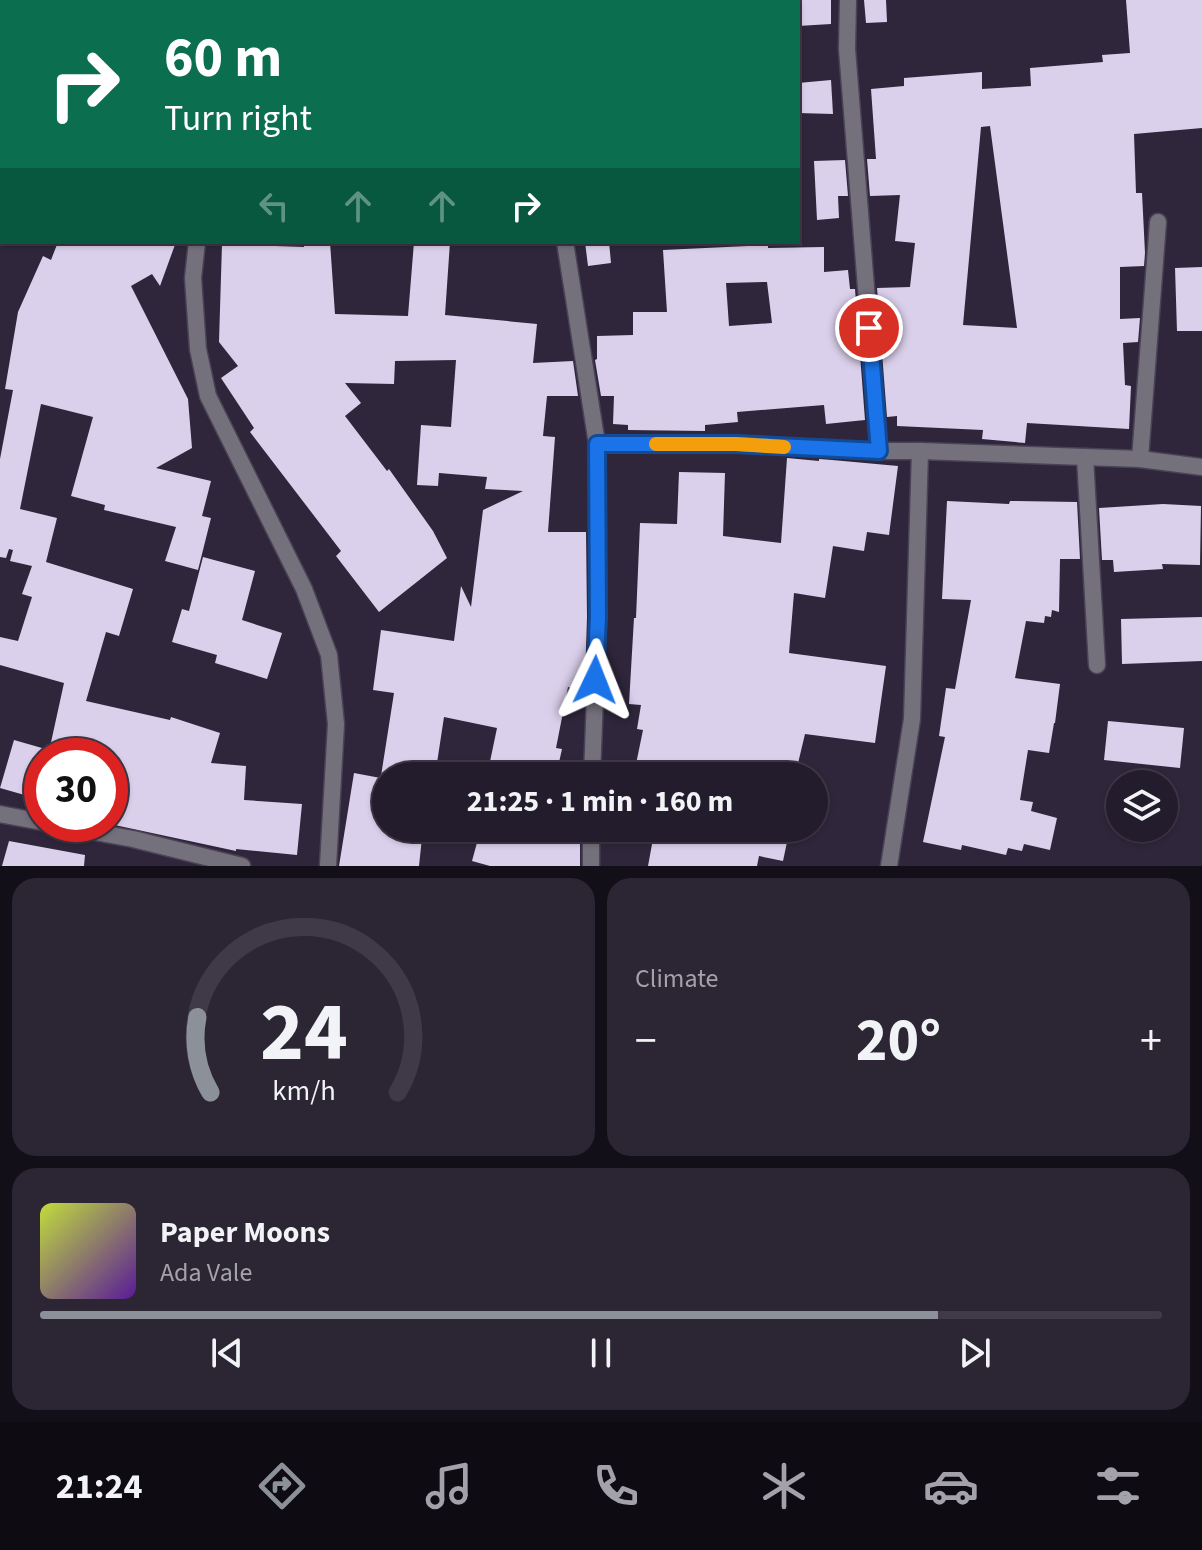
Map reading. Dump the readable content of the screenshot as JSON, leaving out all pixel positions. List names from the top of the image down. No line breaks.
{"page":{"turn":["60 m","Turn right"],"limit":"30","trip":"21:25 · 1 min · 160 m","tile":"Climate","heat":["−","20°","+"],"song":["Paper Moons","Ada Vale"],"tabs":"21:24","gauge":["24","km/h"]}}
